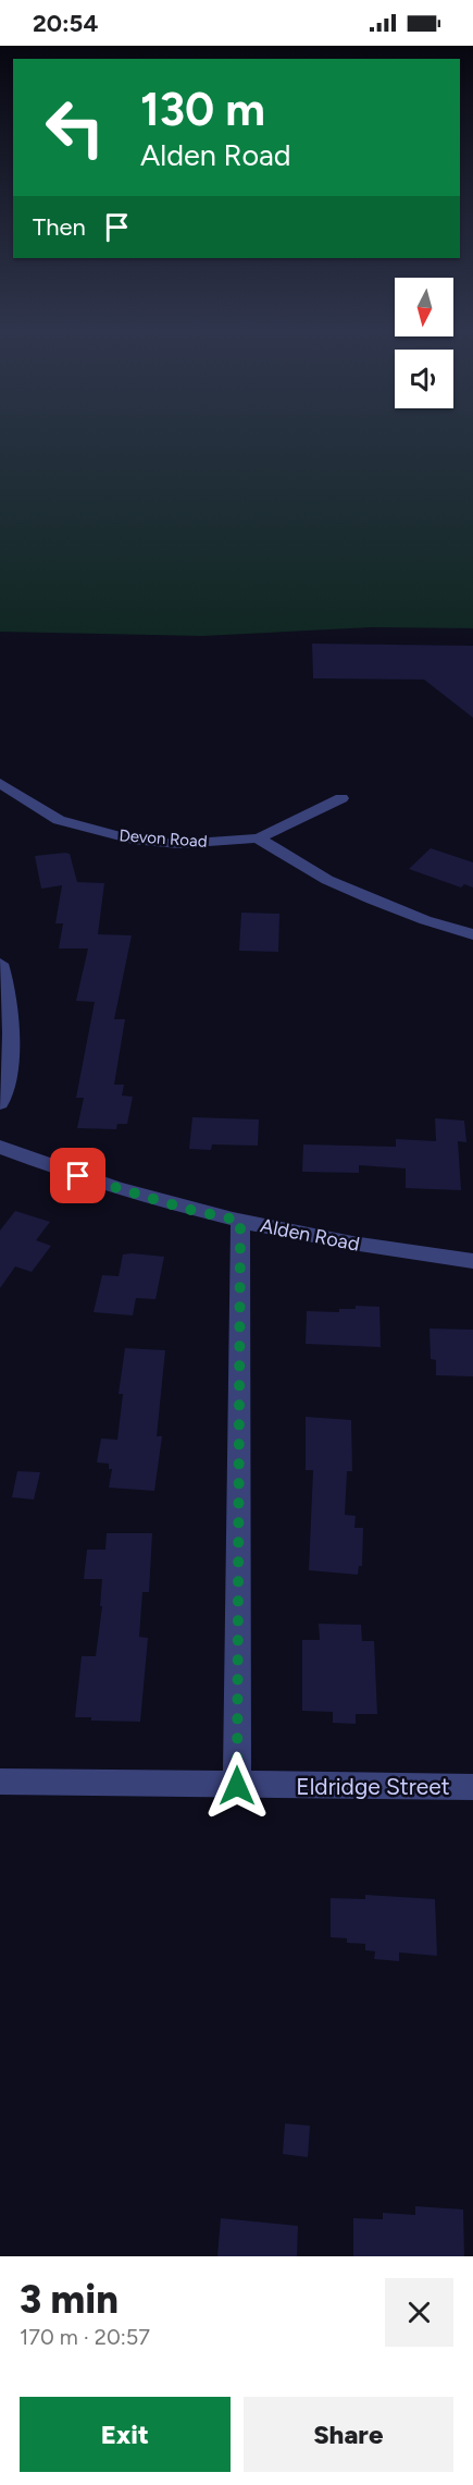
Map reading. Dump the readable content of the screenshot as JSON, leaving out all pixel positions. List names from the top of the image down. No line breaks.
{"streets":{"street":["Devon Road","Alden Road","Eldridge Street"]},"north":"bottom","page":{"status":"20:54","turn":["130 m","Alden Road"],"then":"Then","heading":["3 min","170 m · 20:57"],"buttons":["Exit","Share"]}}
